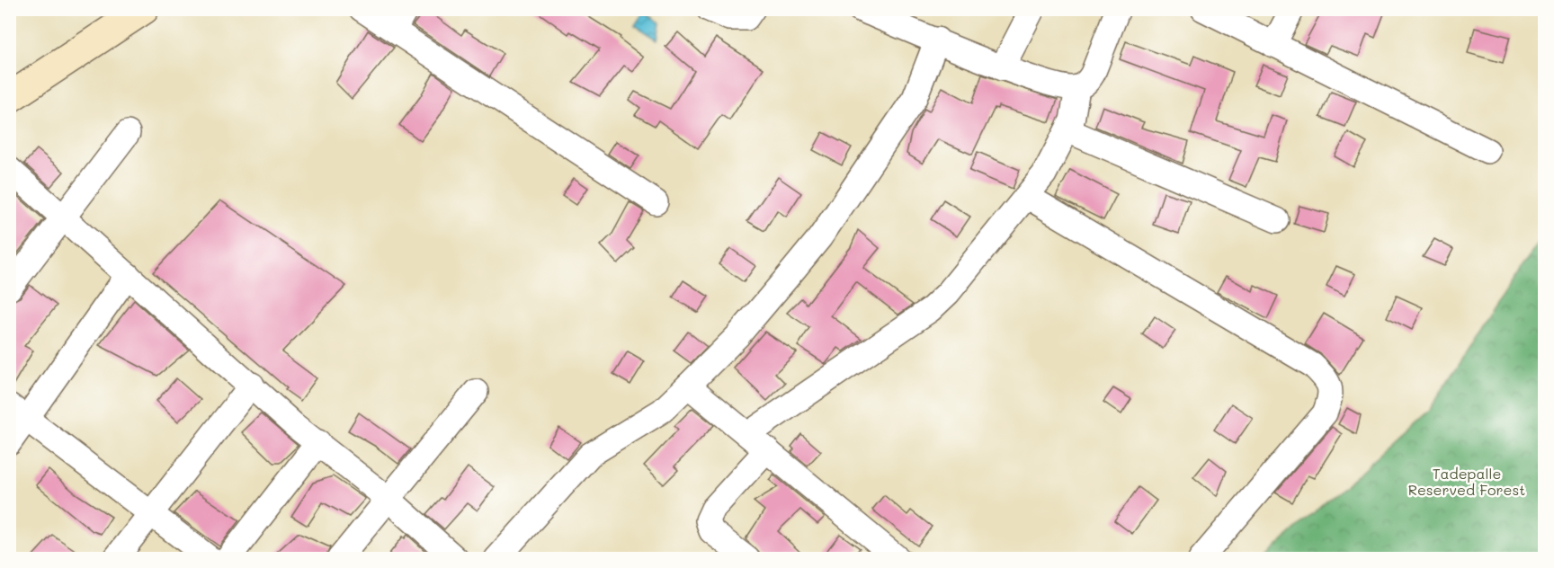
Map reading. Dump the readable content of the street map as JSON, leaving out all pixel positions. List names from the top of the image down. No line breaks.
{"parks":["Tadepalle Reserved Forest"]}
